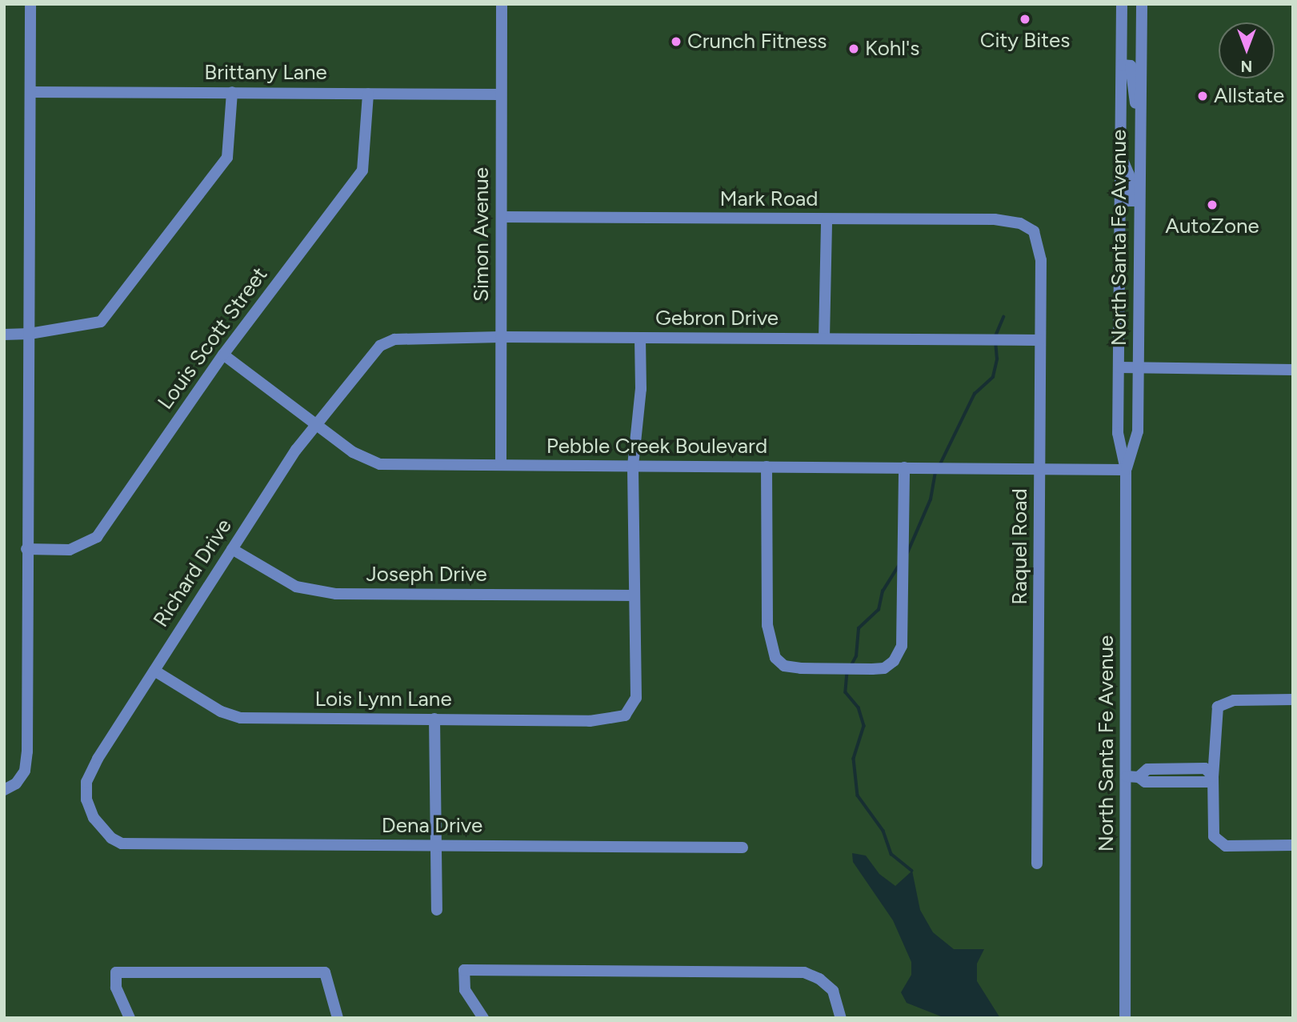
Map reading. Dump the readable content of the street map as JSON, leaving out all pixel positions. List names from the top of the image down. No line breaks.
{"streets":{"street":["Brittany Lane","Mark Road","Simon Avenue","North Santa Fe Avenue","Gebron Drive","Louis Scott Street","Pebble Creek Boulevard","Raquel Road","Richard Drive","Joseph Drive","Lois Lynn Lane","Dena Drive"]},"crossings":[["Brittany Lane","Simon Avenue"],["Brittany Lane","Louis Scott Street"],["Mark Road","Simon Avenue"],["Mark Road","Raquel Road"],["Simon Avenue","Gebron Drive"],["Simon Avenue","Pebble Creek Boulevard"],["North Santa Fe Avenue","Pebble Creek Boulevard"],["Gebron Drive","Raquel Road"],["Gebron Drive","Richard Drive"],["Louis Scott Street","Pebble Creek Boulevard"],["Pebble Creek Boulevard","Raquel Road"],["Pebble Creek Boulevard","Richard Drive"],["Richard Drive","Joseph Drive"],["Richard Drive","Lois Lynn Lane"],["Richard Drive","Dena Drive"],["Joseph Drive","Lois Lynn Lane"]],"places":["City Bites","Crunch Fitness","Kohl's","Allstate","AutoZone"],"north":"bottom"}
